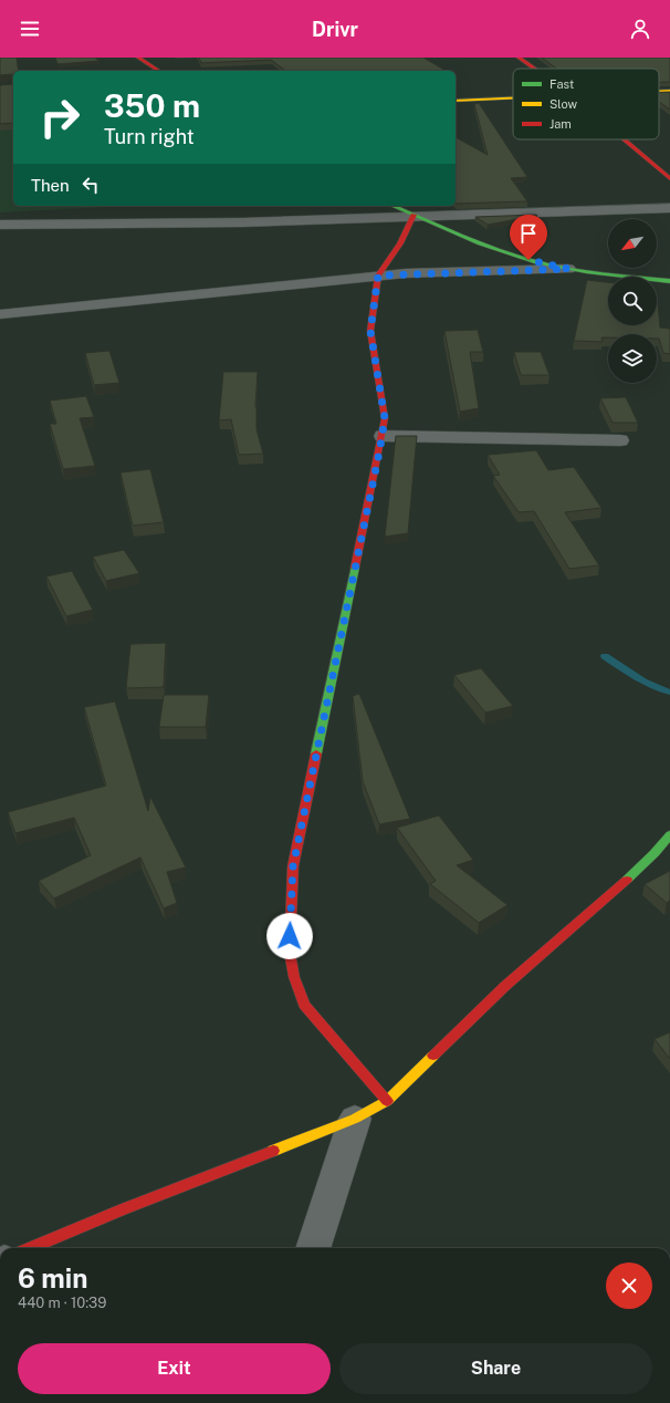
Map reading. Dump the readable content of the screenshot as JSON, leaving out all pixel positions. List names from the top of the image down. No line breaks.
{"legend":["Fast","Slow","Jam"],"north":"bottom left","page":{"header":"Drivr","turn":["350 m","Turn right"],"then":"Then","heading":["6 min","440 m · 10:39"],"buttons":["Exit","Share"]}}
